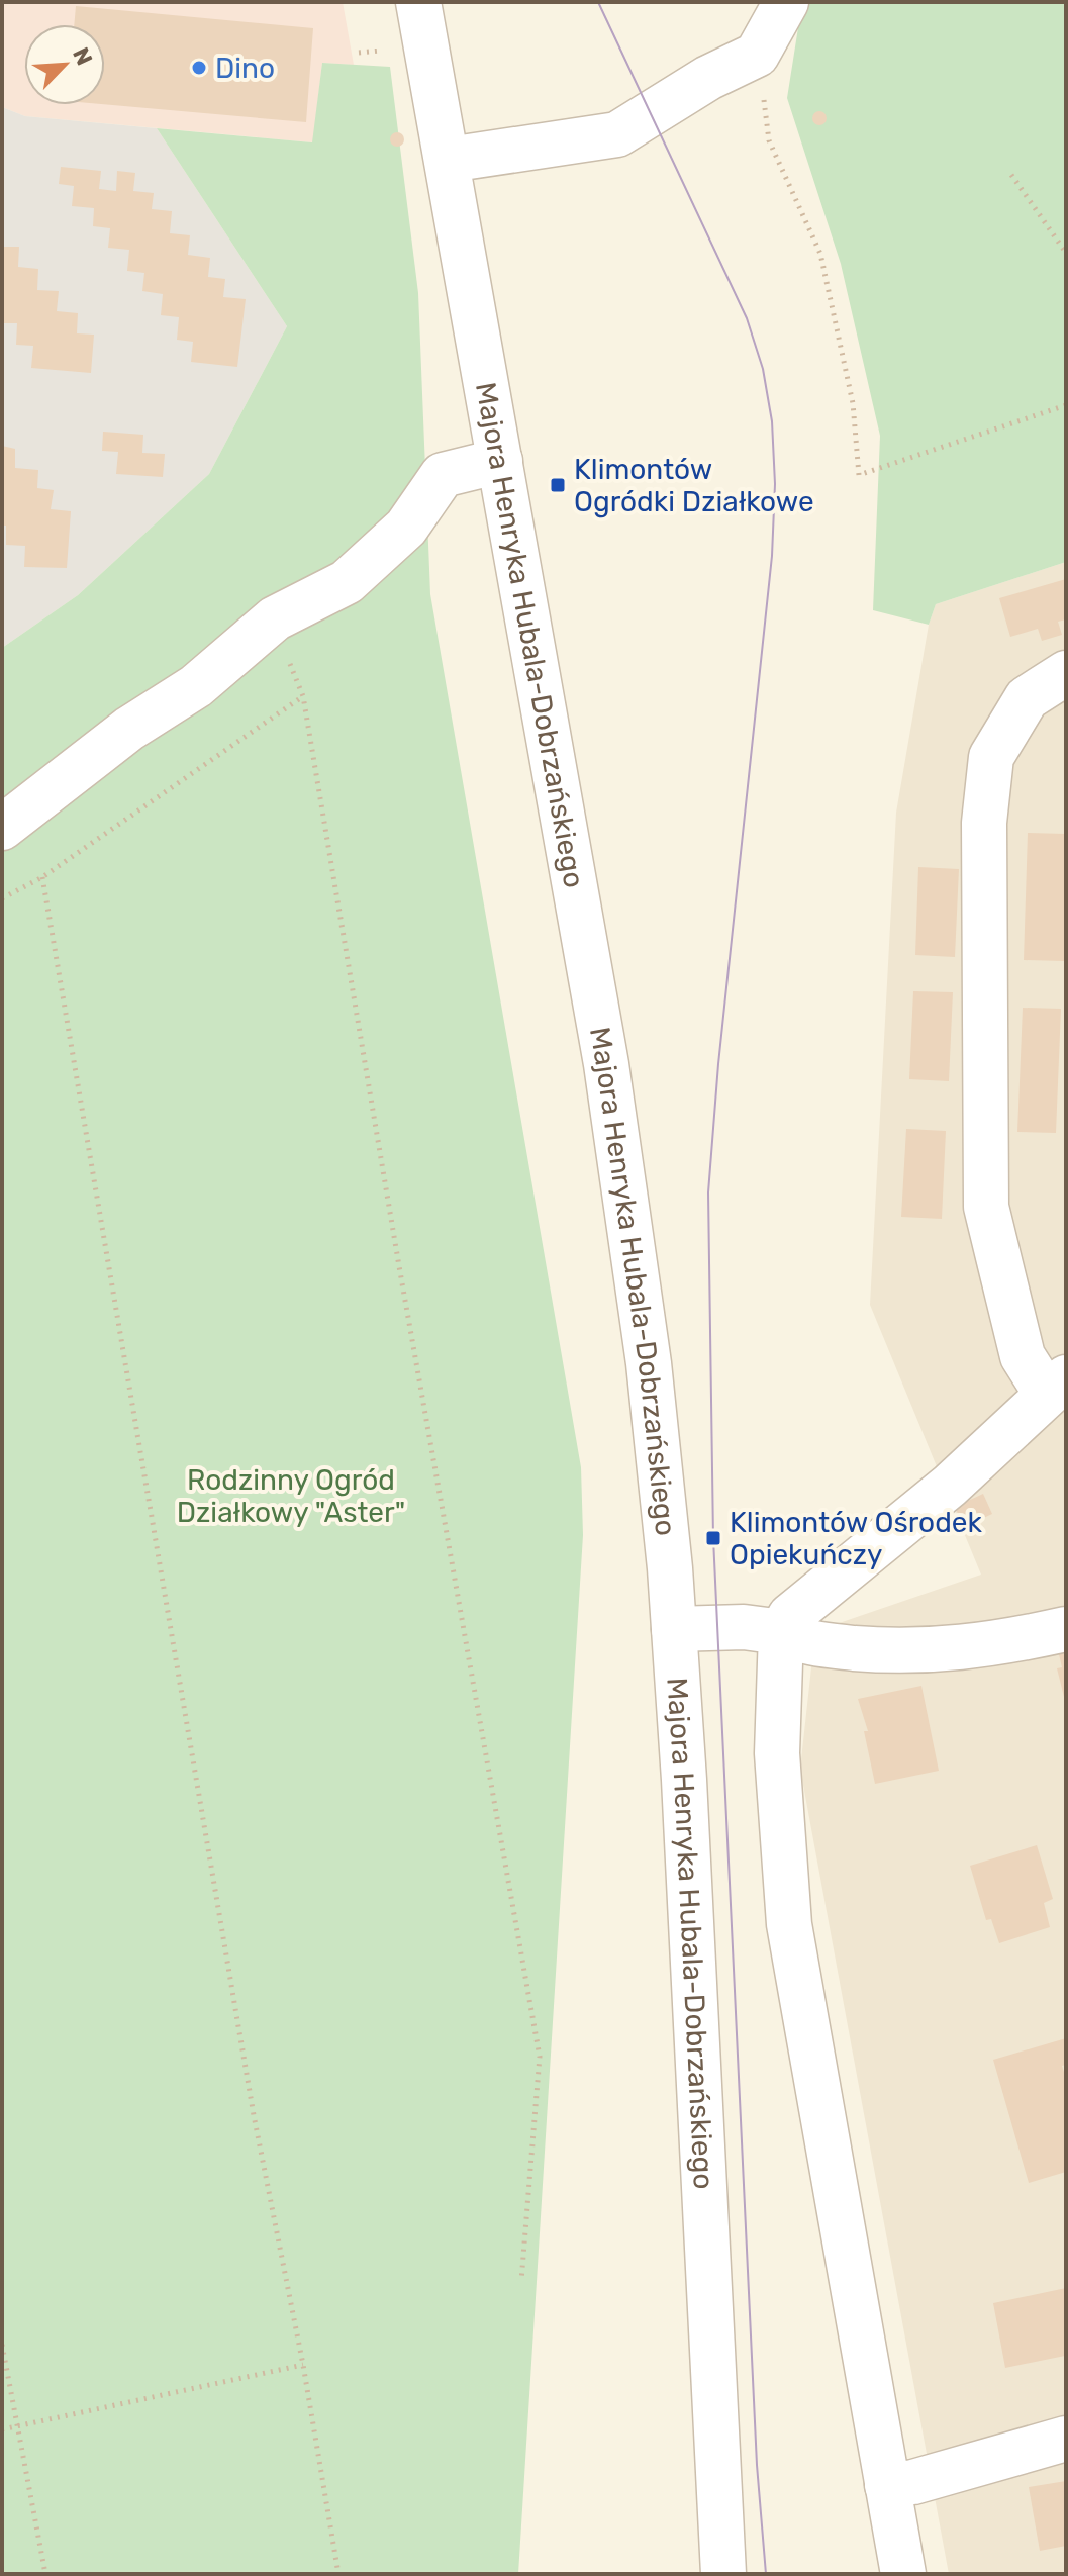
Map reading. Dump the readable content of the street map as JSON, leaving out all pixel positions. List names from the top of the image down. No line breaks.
{"streets":{"street":["Majora Henryka Hubala-Dobrzańskiego"]},"parks":["Rodzinny Ogród Działkowy \"Aster\""],"places":{"other":["Dino"],"transit":["Klimontów Ogródki Działkowe","Klimontów Ośrodek Opiekuńczy"]},"north":"top right"}
